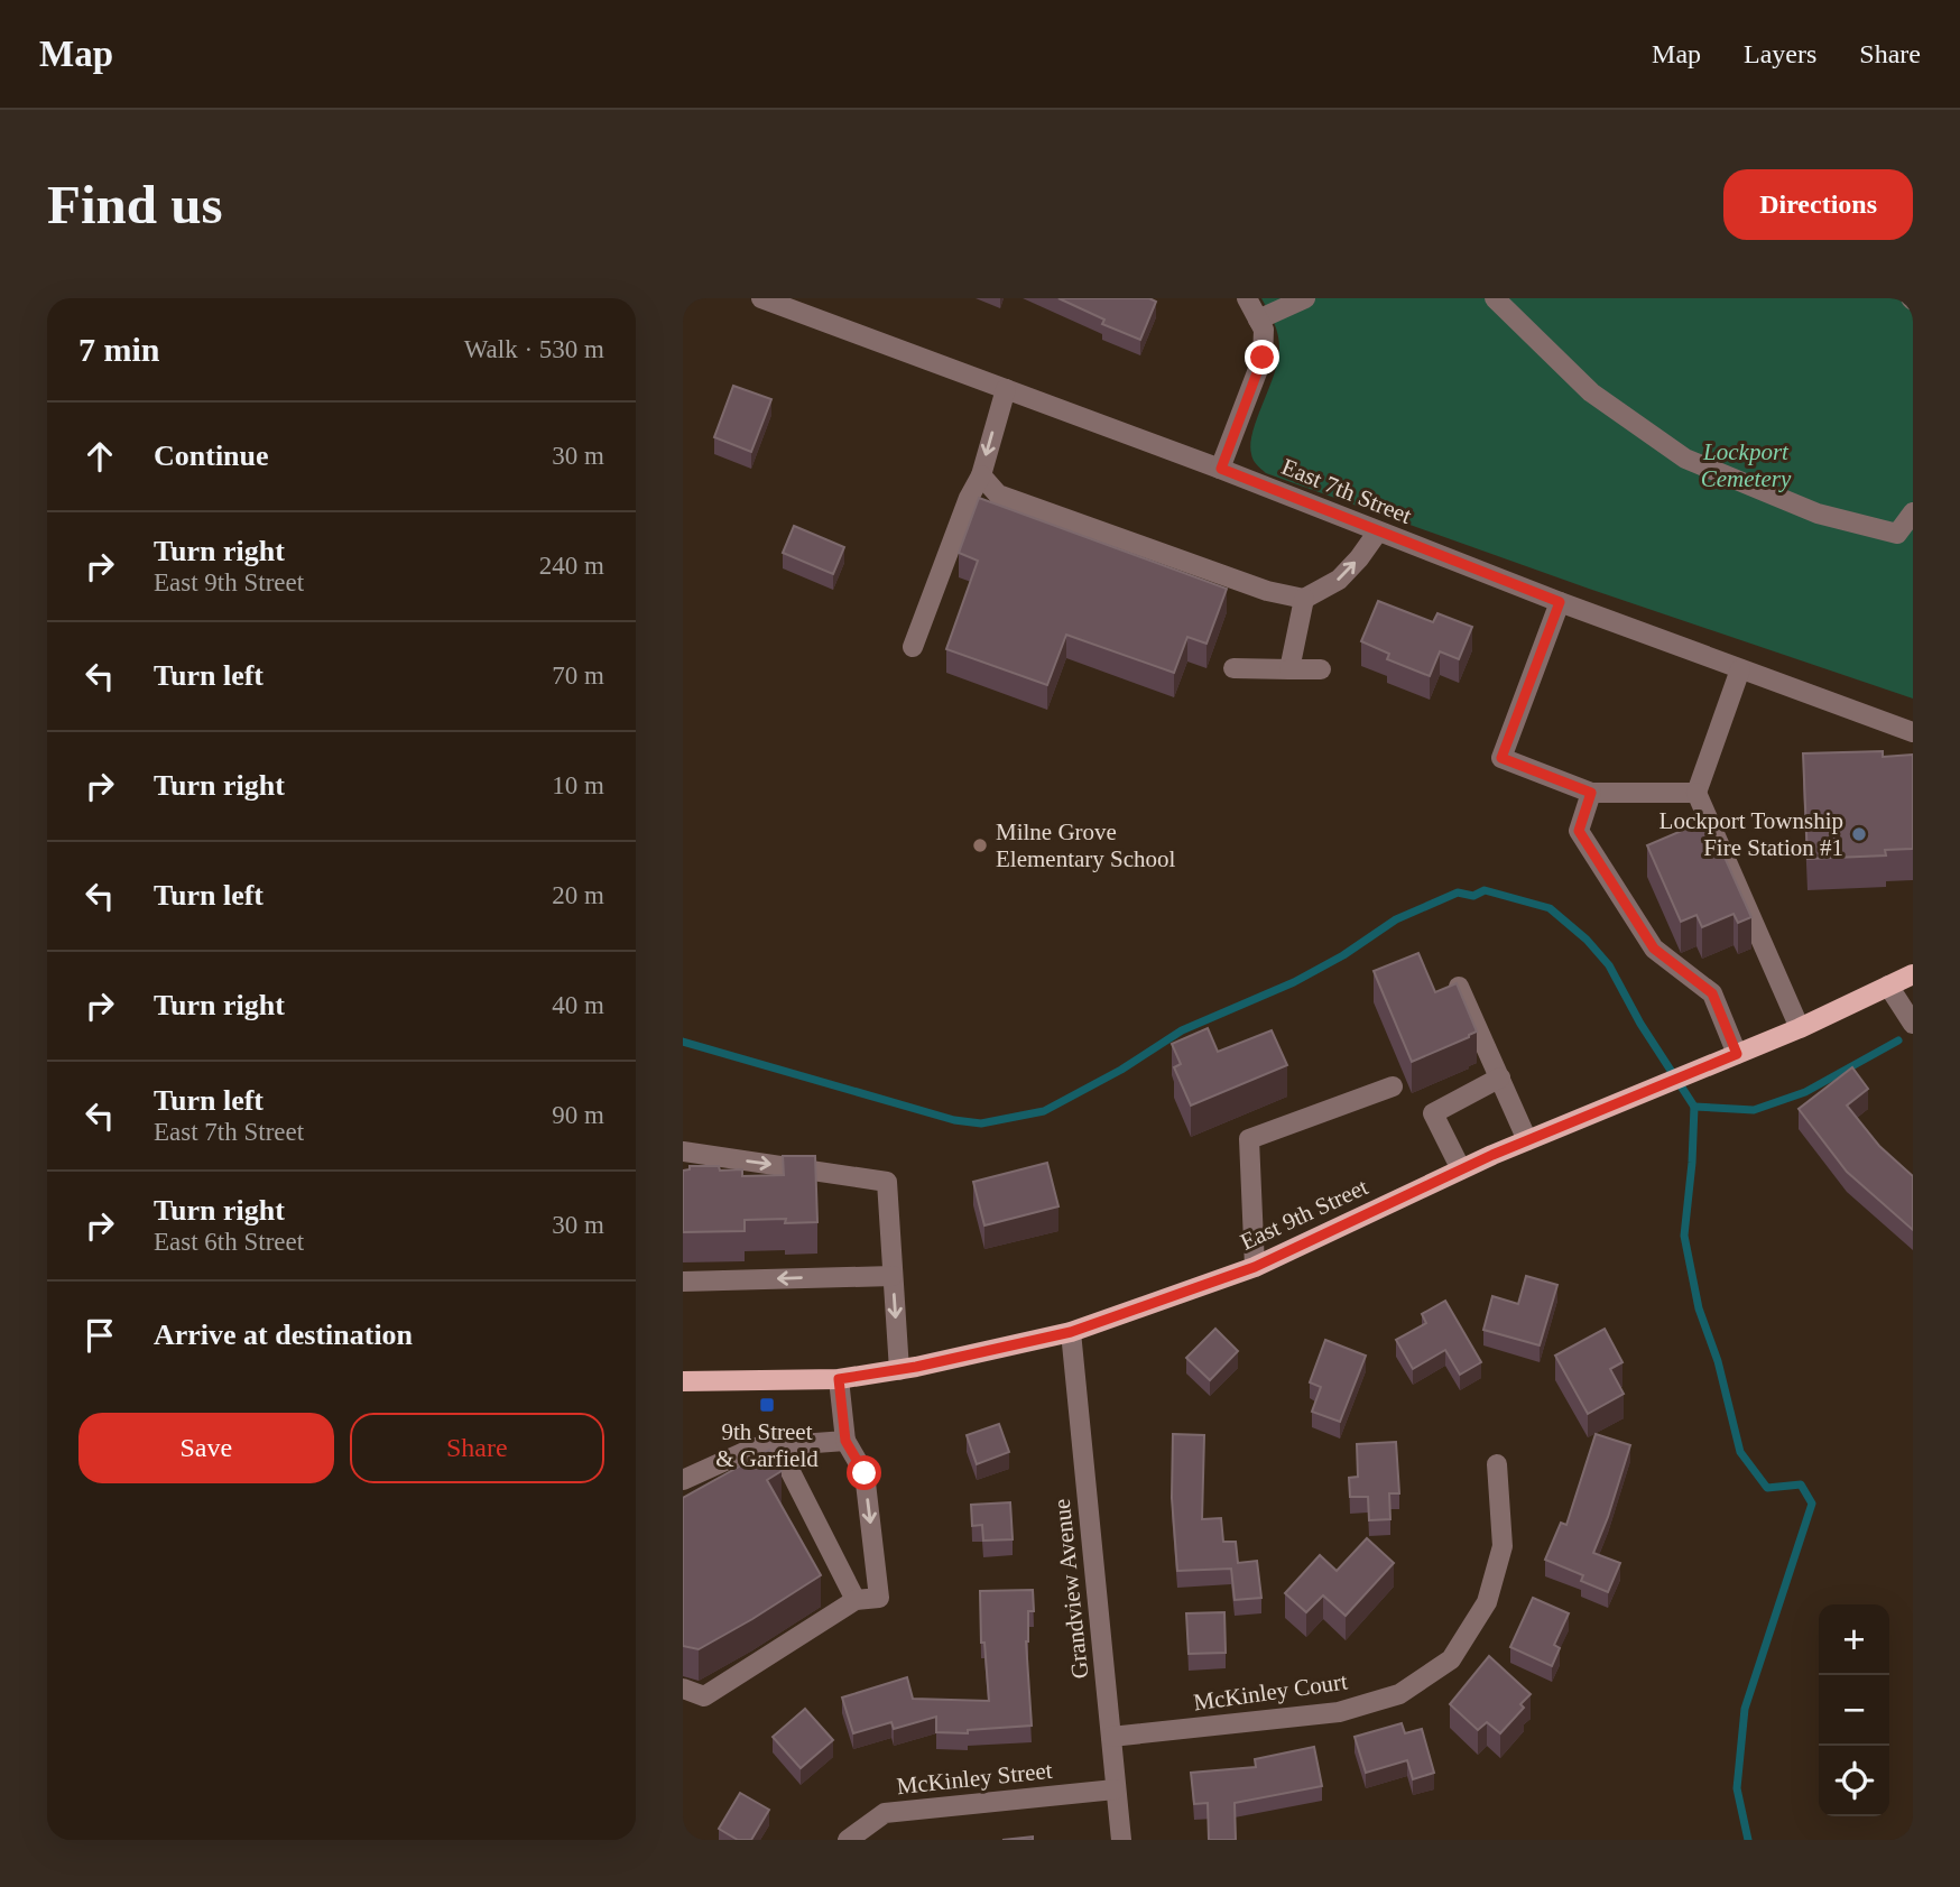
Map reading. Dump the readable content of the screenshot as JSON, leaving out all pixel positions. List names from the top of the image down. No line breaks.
{"streets":{"main road":["East 9th Street"],"street":["East 7th Street","Grandview Avenue","McKinley Court","McKinley Street"]},"crossings":[["East 9th Street","Grandview Avenue"],["Grandview Avenue","McKinley Court"],["Grandview Avenue","McKinley Street"]],"parks":["Lockport Cemetery"],"places":{"other":["Lockport Township Fire Station #1","Milne Grove Elementary School"],"transit":["9th Street & Garfield"]},"page":{"header":"Map","nav":["Map","Layers","Share"],"buttons":["Directions",["Save","Share"]],"title":"Find us","heading":["7 min","Walk · 530 m"],"list":[["Continue","30 m"],["Turn right","East 9th Street","240 m"],["Turn left","70 m"],["Turn right","10 m"],["Turn left","20 m"],["Turn right","40 m"],["Turn left","East 7th Street","90 m"],["Turn right","East 6th Street","30 m"],"Arrive at destination"],"map_buttons":["+","−"]}}
